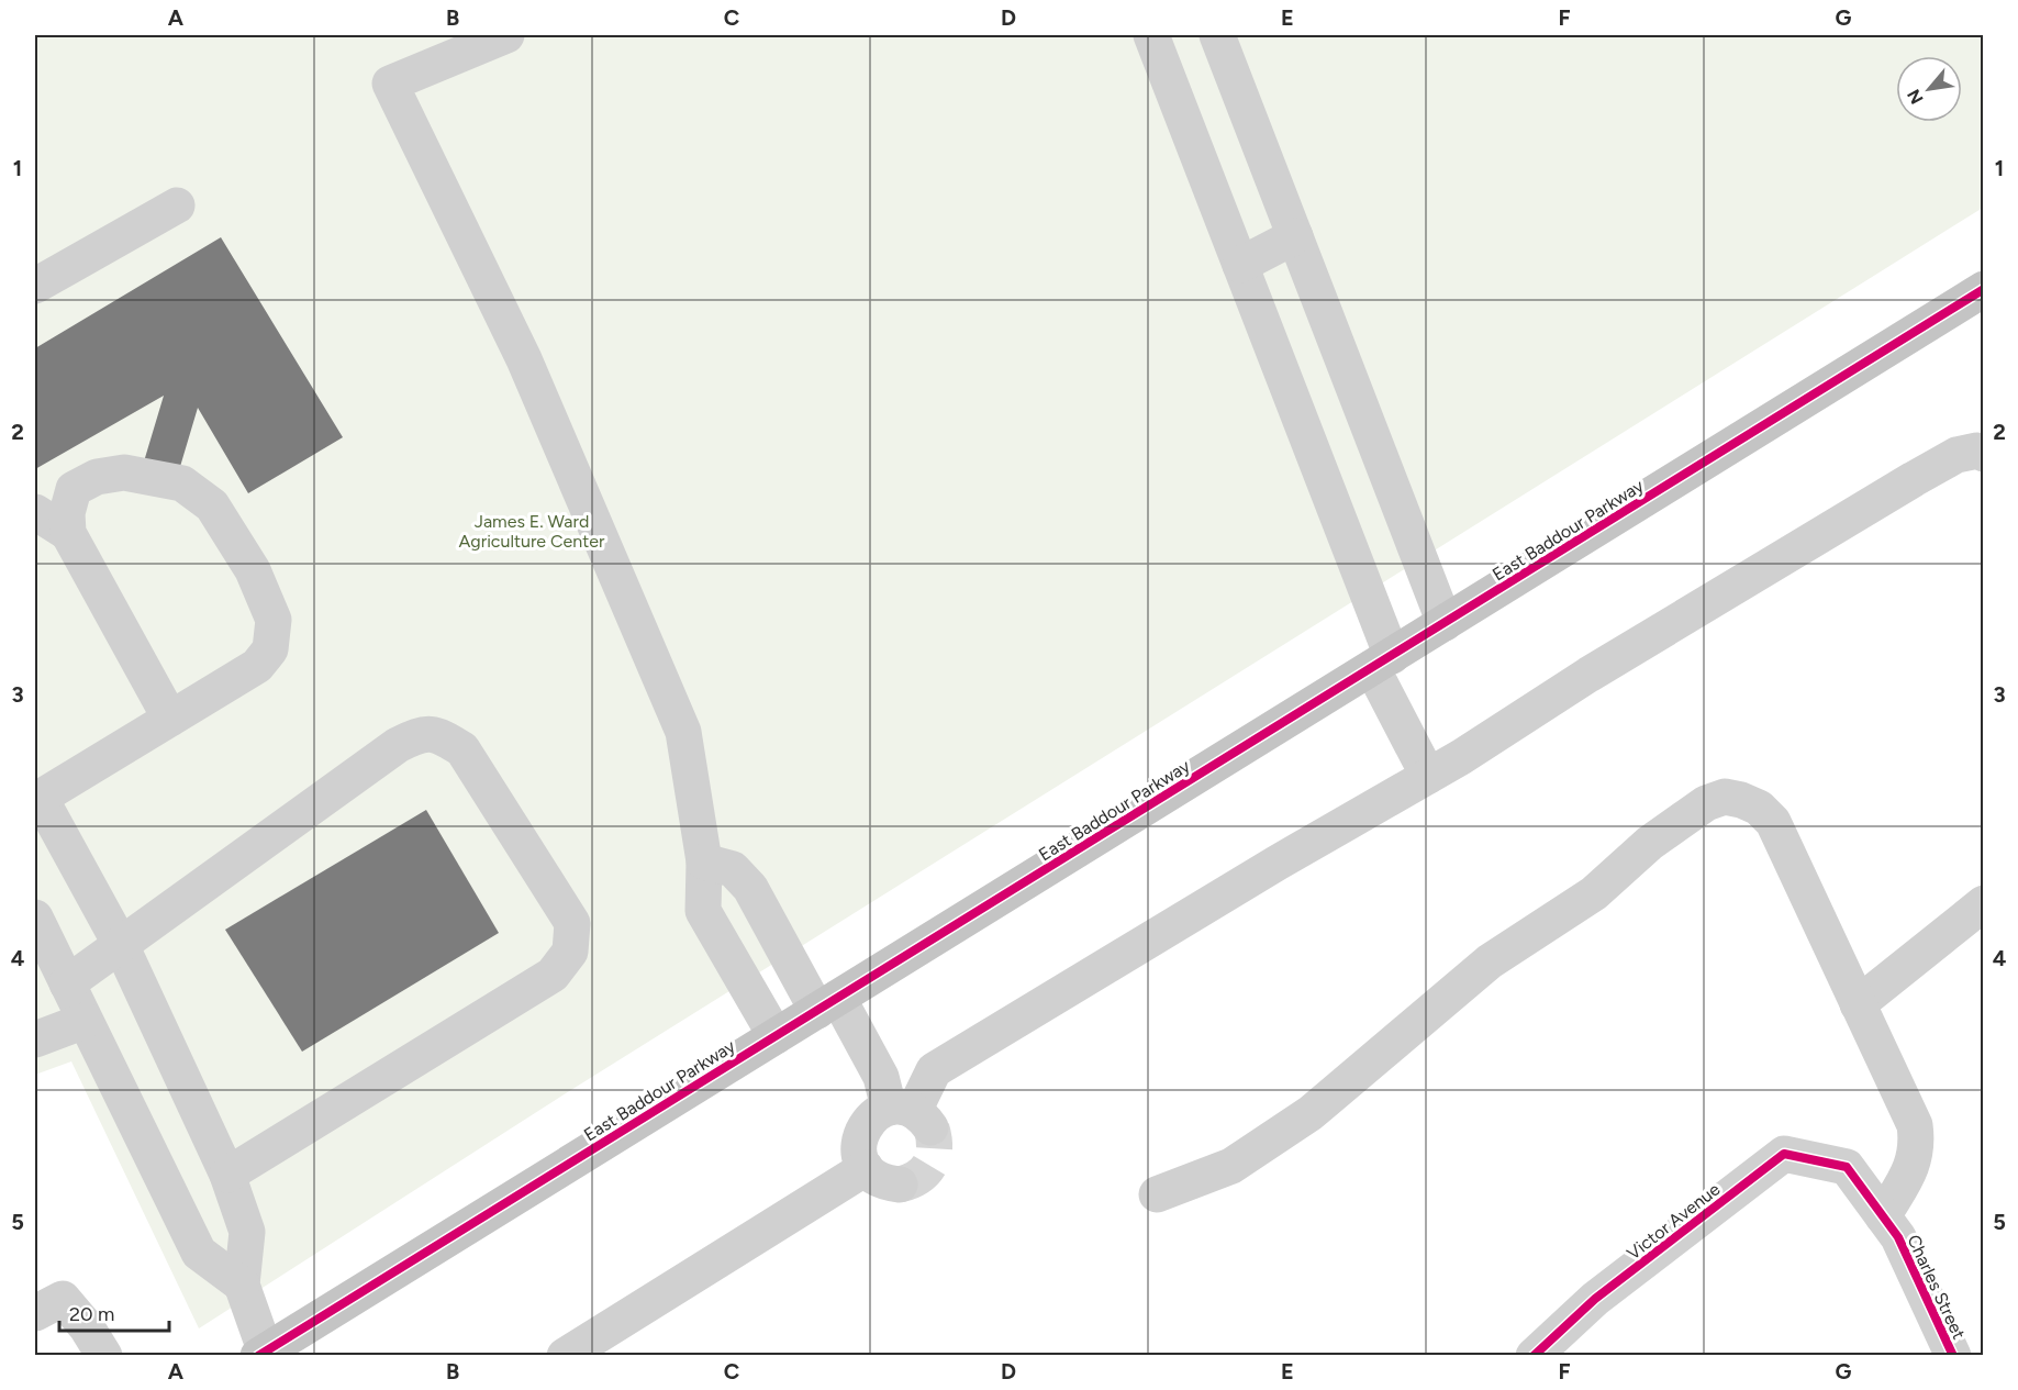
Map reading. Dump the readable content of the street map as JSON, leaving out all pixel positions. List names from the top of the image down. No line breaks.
{"streets":{"main road":["East Baddour Parkway"],"street":["Victor Avenue","Charles Street"]},"crossings":[["Victor Avenue","Charles Street"]],"parks":["James E. Ward Agriculture Center"],"scale_bar":"20 m","north":"bottom left","grid":{"columns":["A","B","C","D","E","F","G"],"rows":["1","2","3","4","5"]}}
